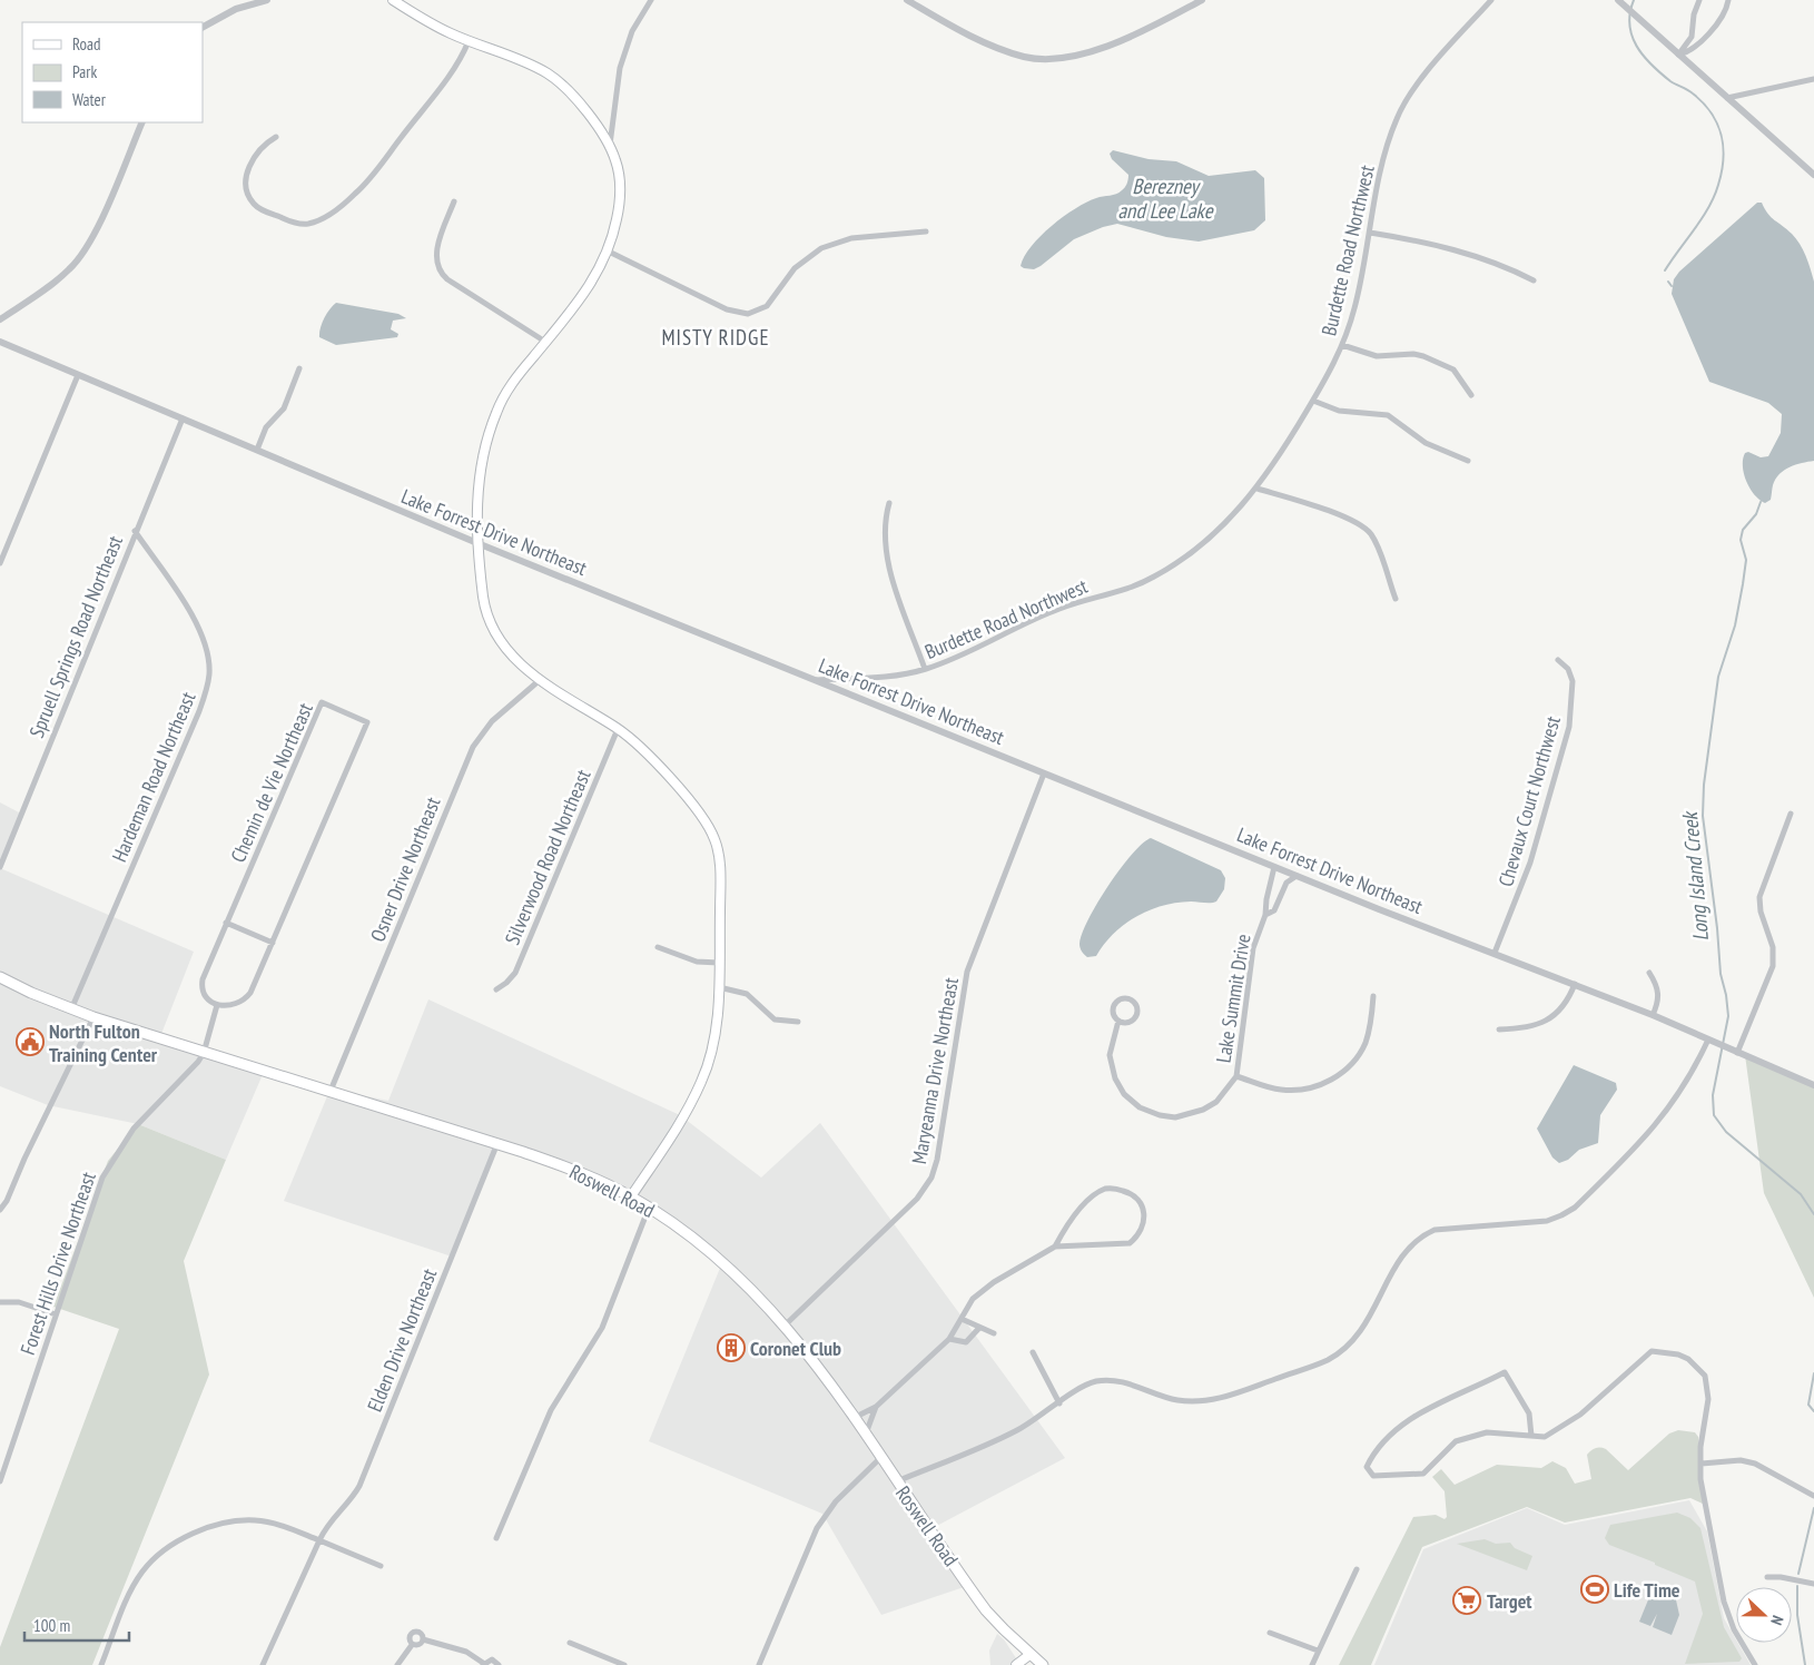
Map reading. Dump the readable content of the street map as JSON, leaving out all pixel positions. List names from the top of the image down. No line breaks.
{"streets":{"main road":["Roswell Road"],"street":["Burdette Road Northwest","Lake Forrest Drive Northeast","Spruell Springs Road Northeast","Hardeman Road Northeast","Chemin de Vie Northeast","Chevaux Court Northwest","Silverwood Road Northeast","Osner Drive Northeast","Lake Summit Drive","Maryeanna Drive Northeast","Forest Hills Drive Northeast","Elden Drive Northeast"]},"crossings":[["Burdette Road Northwest","Lake Forrest Drive Northeast"],["Lake Forrest Drive Northeast","Spruell Springs Road Northeast"],["Lake Forrest Drive Northeast","Chevaux Court Northwest"],["Lake Forrest Drive Northeast","Lake Summit Drive"],["Lake Forrest Drive Northeast","Maryeanna Drive Northeast"],["Spruell Springs Road Northeast","Hardeman Road Northeast"],["Hardeman Road Northeast","Roswell Road"],["Osner Drive Northeast","Roswell Road"],["Maryeanna Drive Northeast","Roswell Road"],["Roswell Road","Forest Hills Drive Northeast"],["Roswell Road","Elden Drive Northeast"]],"districts":["MISTY RIDGE"],"water":["Berezney and Lee Lake","Long Island Creek"],"places":{"public building":["North Fulton Training Center"],"building":["Coronet Club"],"sports":["Life Time"],"supermarket":["Target"]},"legend":["Road","Park","Water"],"scale_bar":"100 m","north":"right"}
